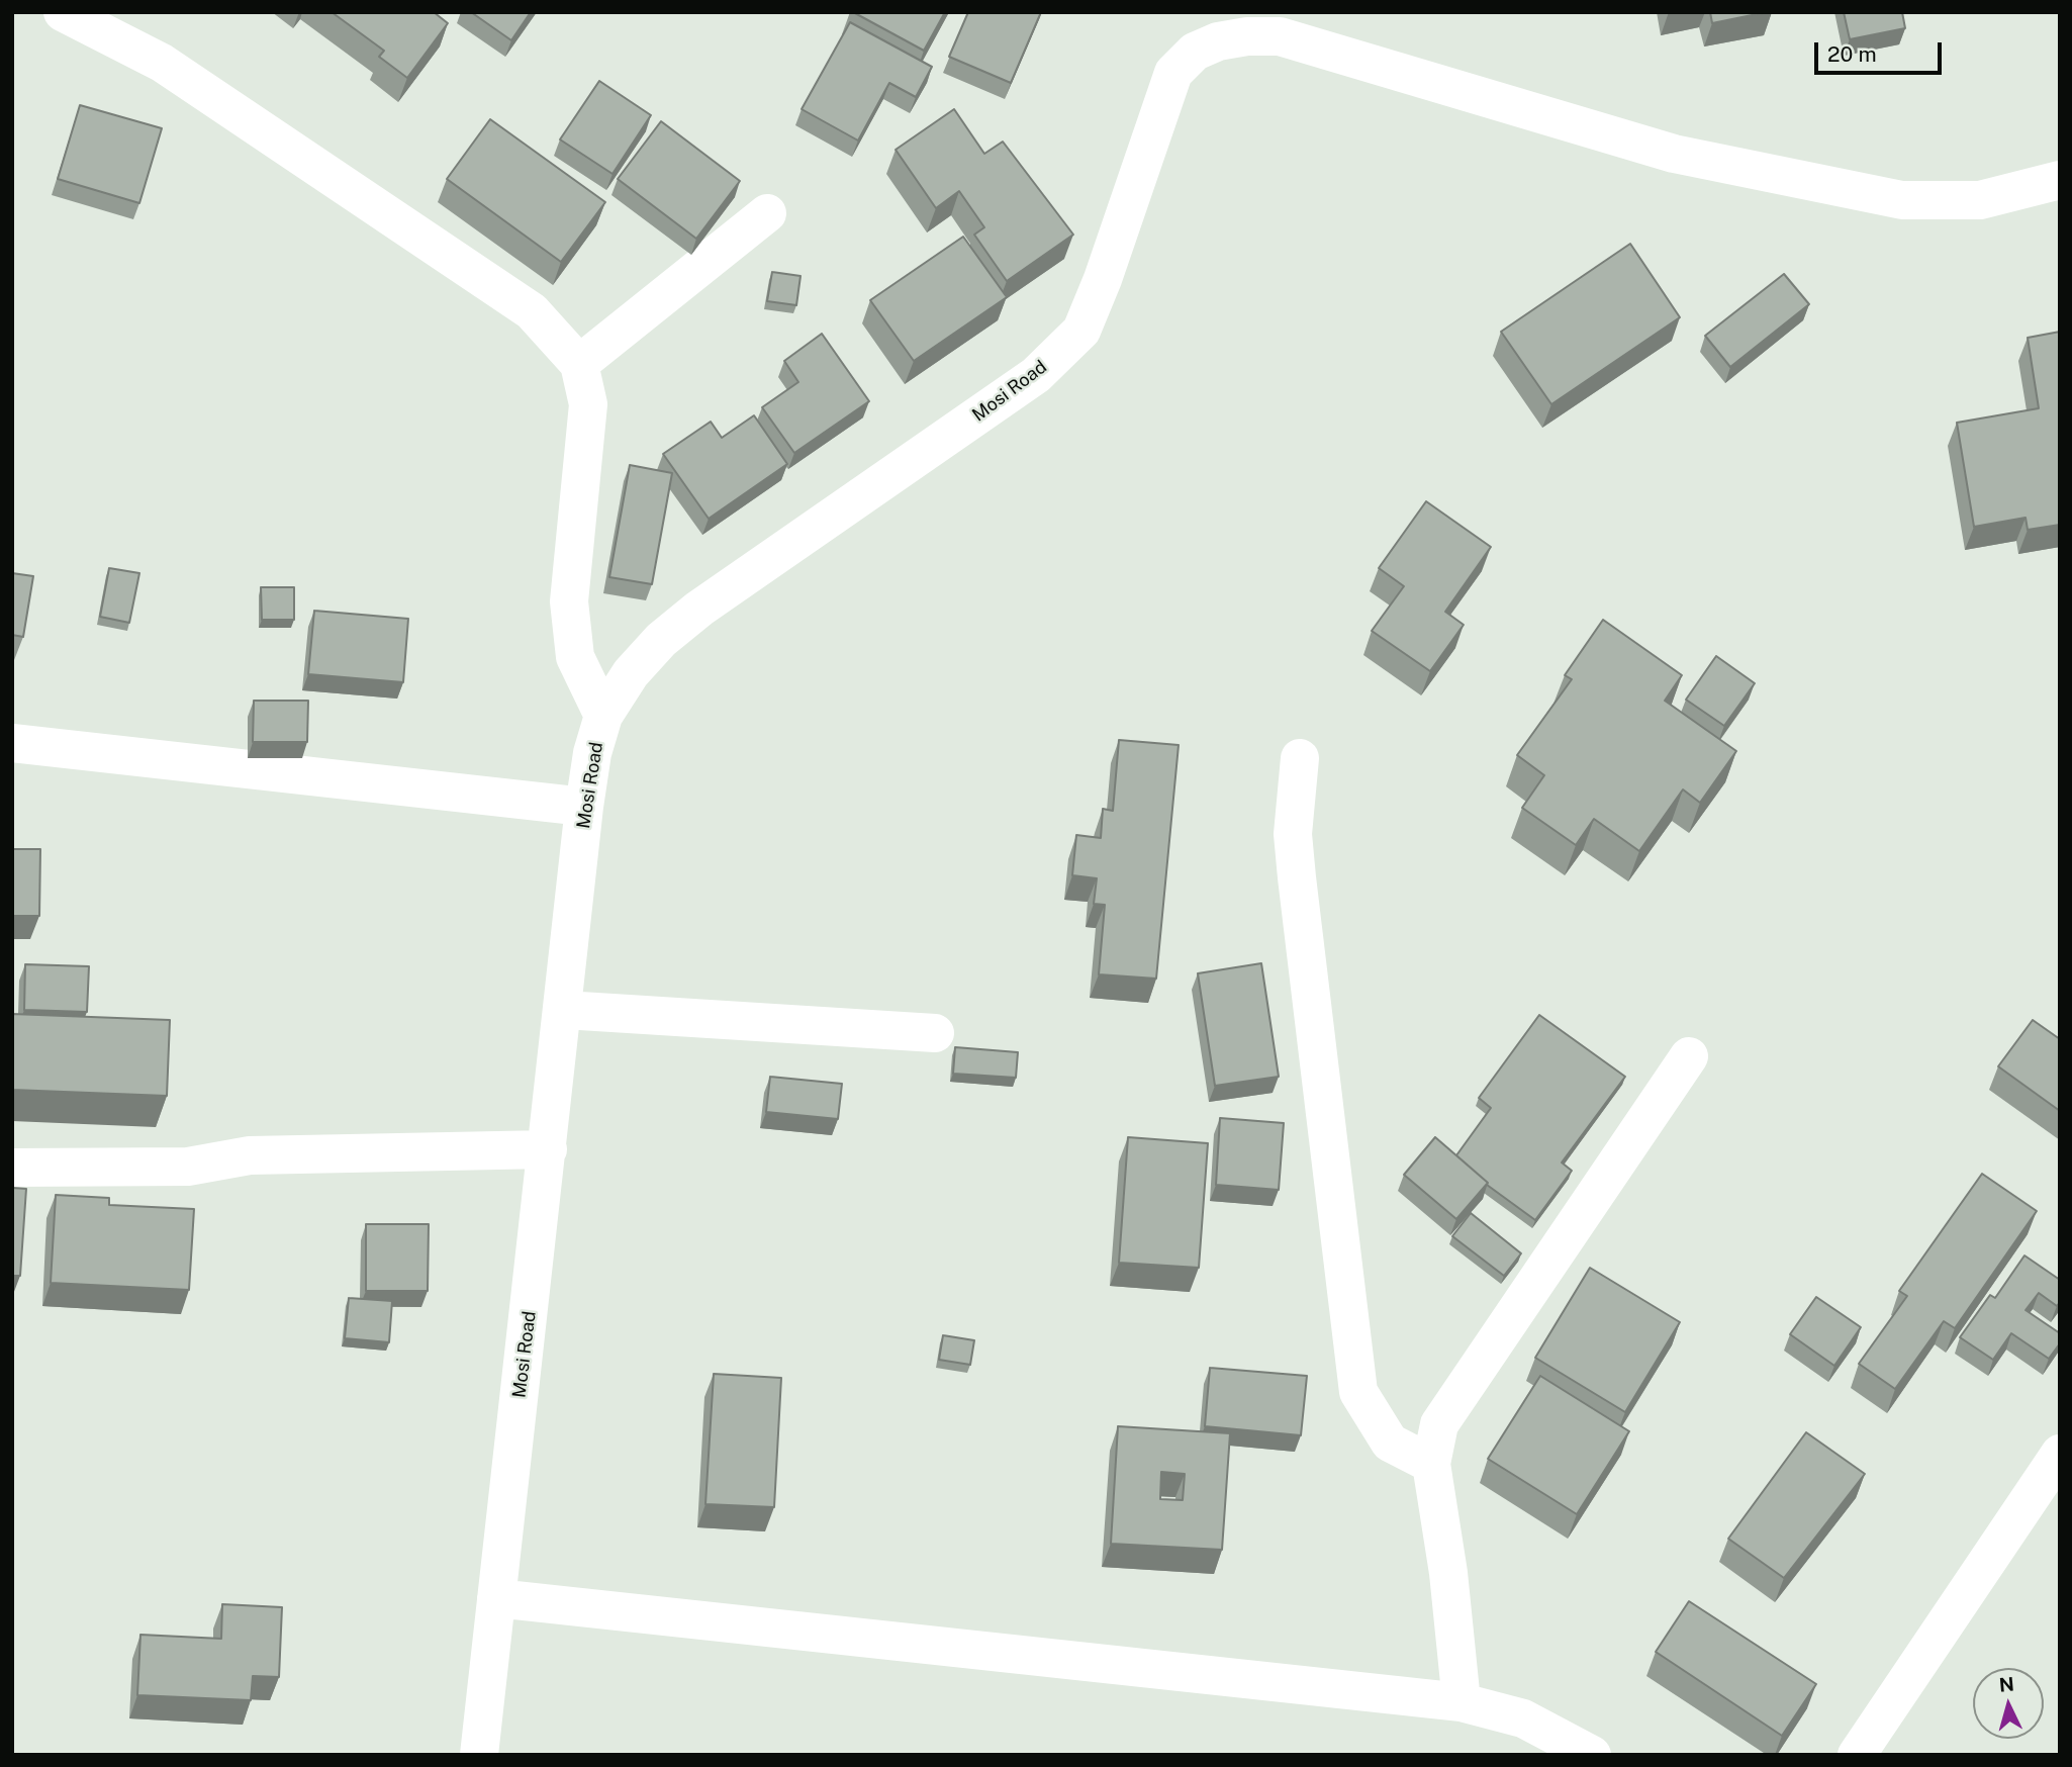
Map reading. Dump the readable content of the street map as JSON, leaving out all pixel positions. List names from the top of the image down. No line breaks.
{"streets":{"street":["Mosi Road"]},"scale_bar":"20 m","north":"top"}
